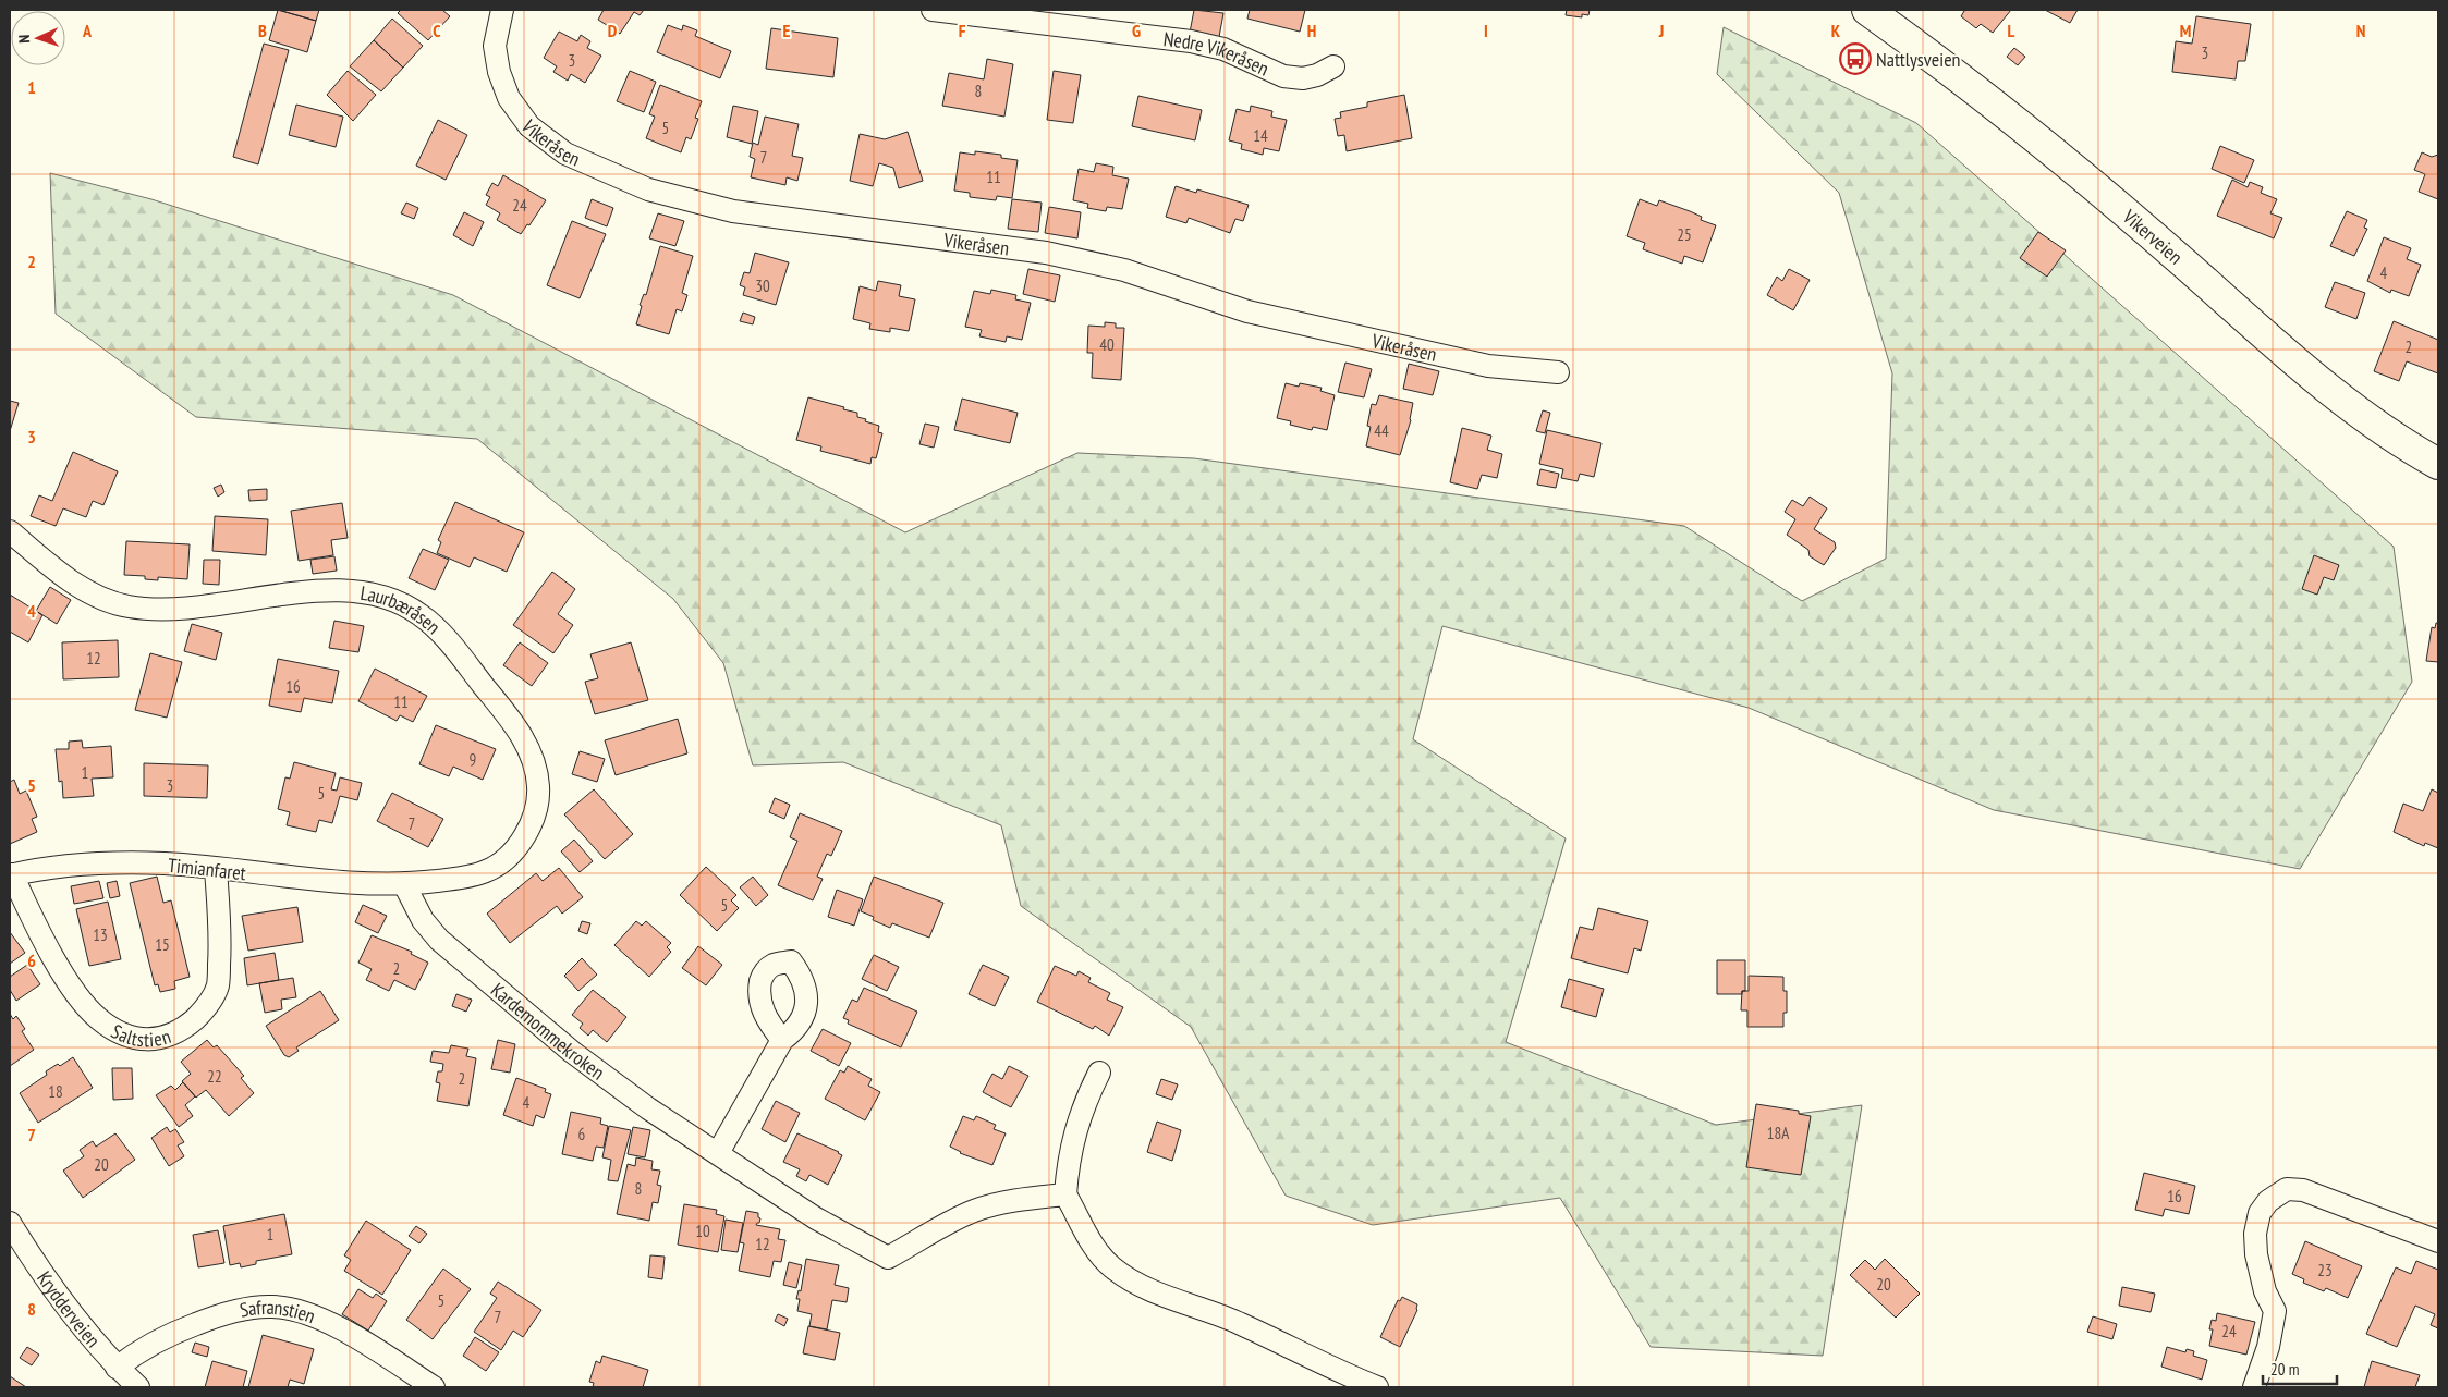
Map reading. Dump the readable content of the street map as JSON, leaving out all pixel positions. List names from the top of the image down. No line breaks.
{"streets":{"main road":["Vikerveien"],"street":["Nedre Vikeråsen","Vikeråsen","Laurbæråsen","Timianfaret","Saltstien","Kardemommekroken","Krydderveien","Safranstien"]},"crossings":[["Laurbæråsen","Timianfaret"],["Laurbæråsen","Kardemommekroken"],["Timianfaret","Saltstien"],["Timianfaret","Kardemommekroken"],["Krydderveien","Safranstien"]],"places":{"bus stop":["Nattlysveien"]},"house_numbers":["3","3","8","5","14","7","11","24","25","4","30","40","2","44","12","16","11","9","1","3","5","7","5","13","15","2","22","2","18","4","18A","6","20","8","16","10","1","12","23","20","5","7","24"],"scale_bar":"20 m","north":"left","grid":{"columns":["A","B","C","D","E","F","G","H","I","J","K","L","M","N"],"rows":["1","2","3","4","5","6","7","8"]}}
